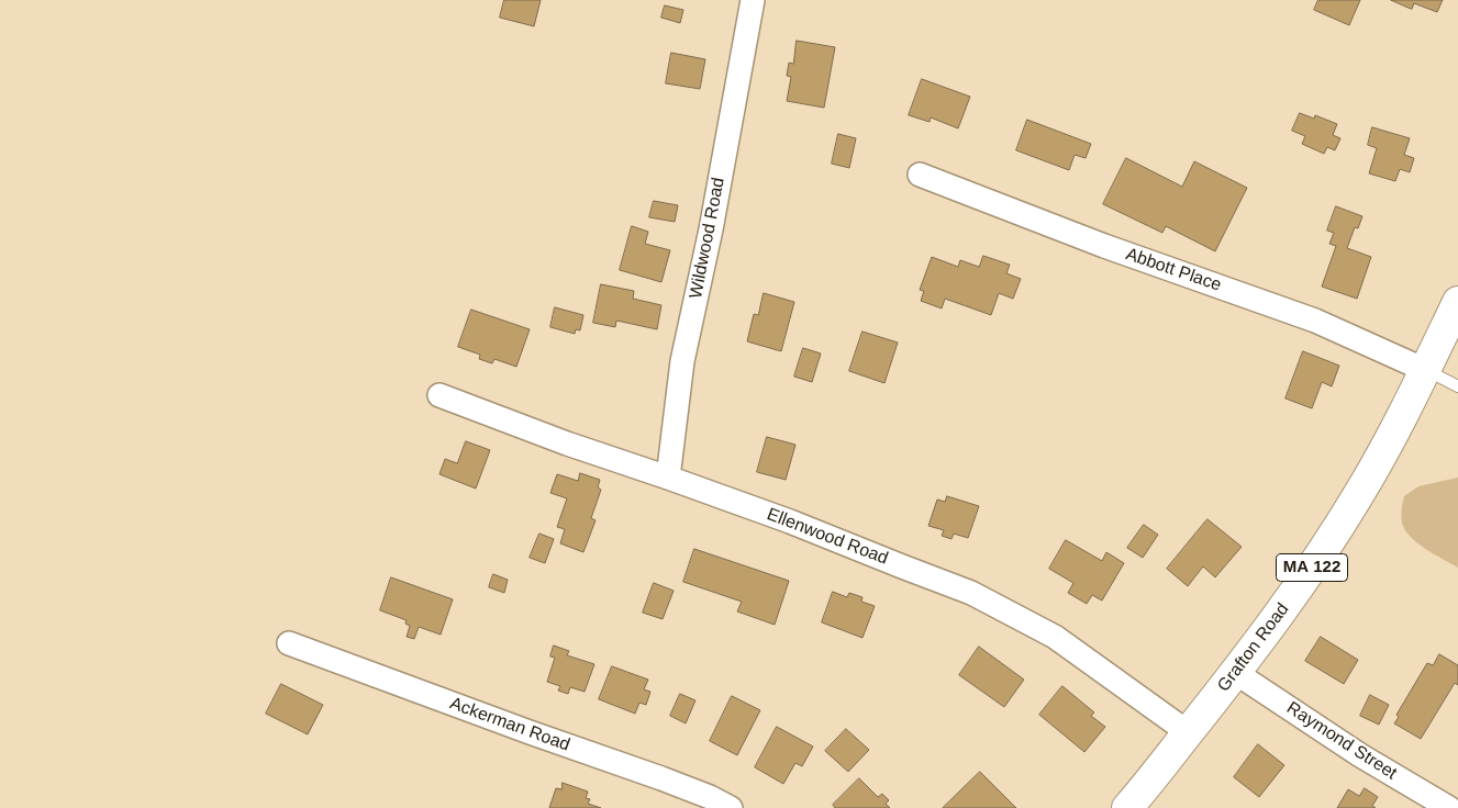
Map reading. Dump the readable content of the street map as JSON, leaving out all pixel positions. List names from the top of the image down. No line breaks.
{"streets":{"highway":["MA 122","Grafton Road"],"street":["Wildwood Road","Abbott Place","Ellenwood Road","Ackerman Road","Raymond Street"]},"crossings":[["Wildwood Road","Ellenwood Road"],["Abbott Place","Grafton Road"],["Ellenwood Road","Grafton Road"],["Grafton Road","Raymond Street"]]}
